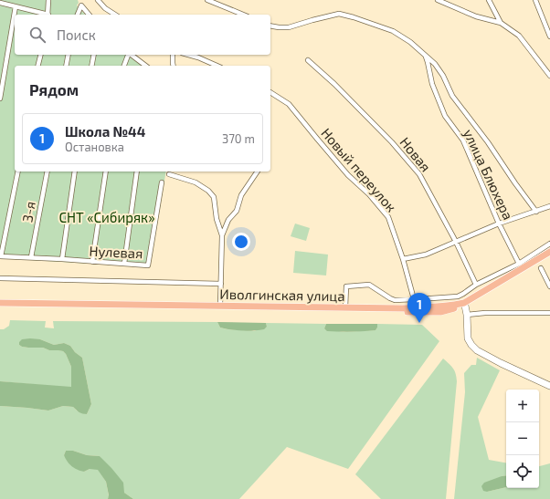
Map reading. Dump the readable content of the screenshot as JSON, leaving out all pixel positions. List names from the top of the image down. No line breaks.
{"streets":{"main road":["Иволгинская улица"],"street":["Новая","Новый переулок","улица Блюхера","3-я","Нулевая"]},"crossings":[["3-я","Нулевая"]],"parks":["СНТ «Сибиряк»"],"page":{"search":"Поиск","heading":"Рядом","list":[{"mark":"1","name":"Школа №44","note":"Остановка","value":"370 m"}],"pins":"1","map_buttons":["+","−"]}}
